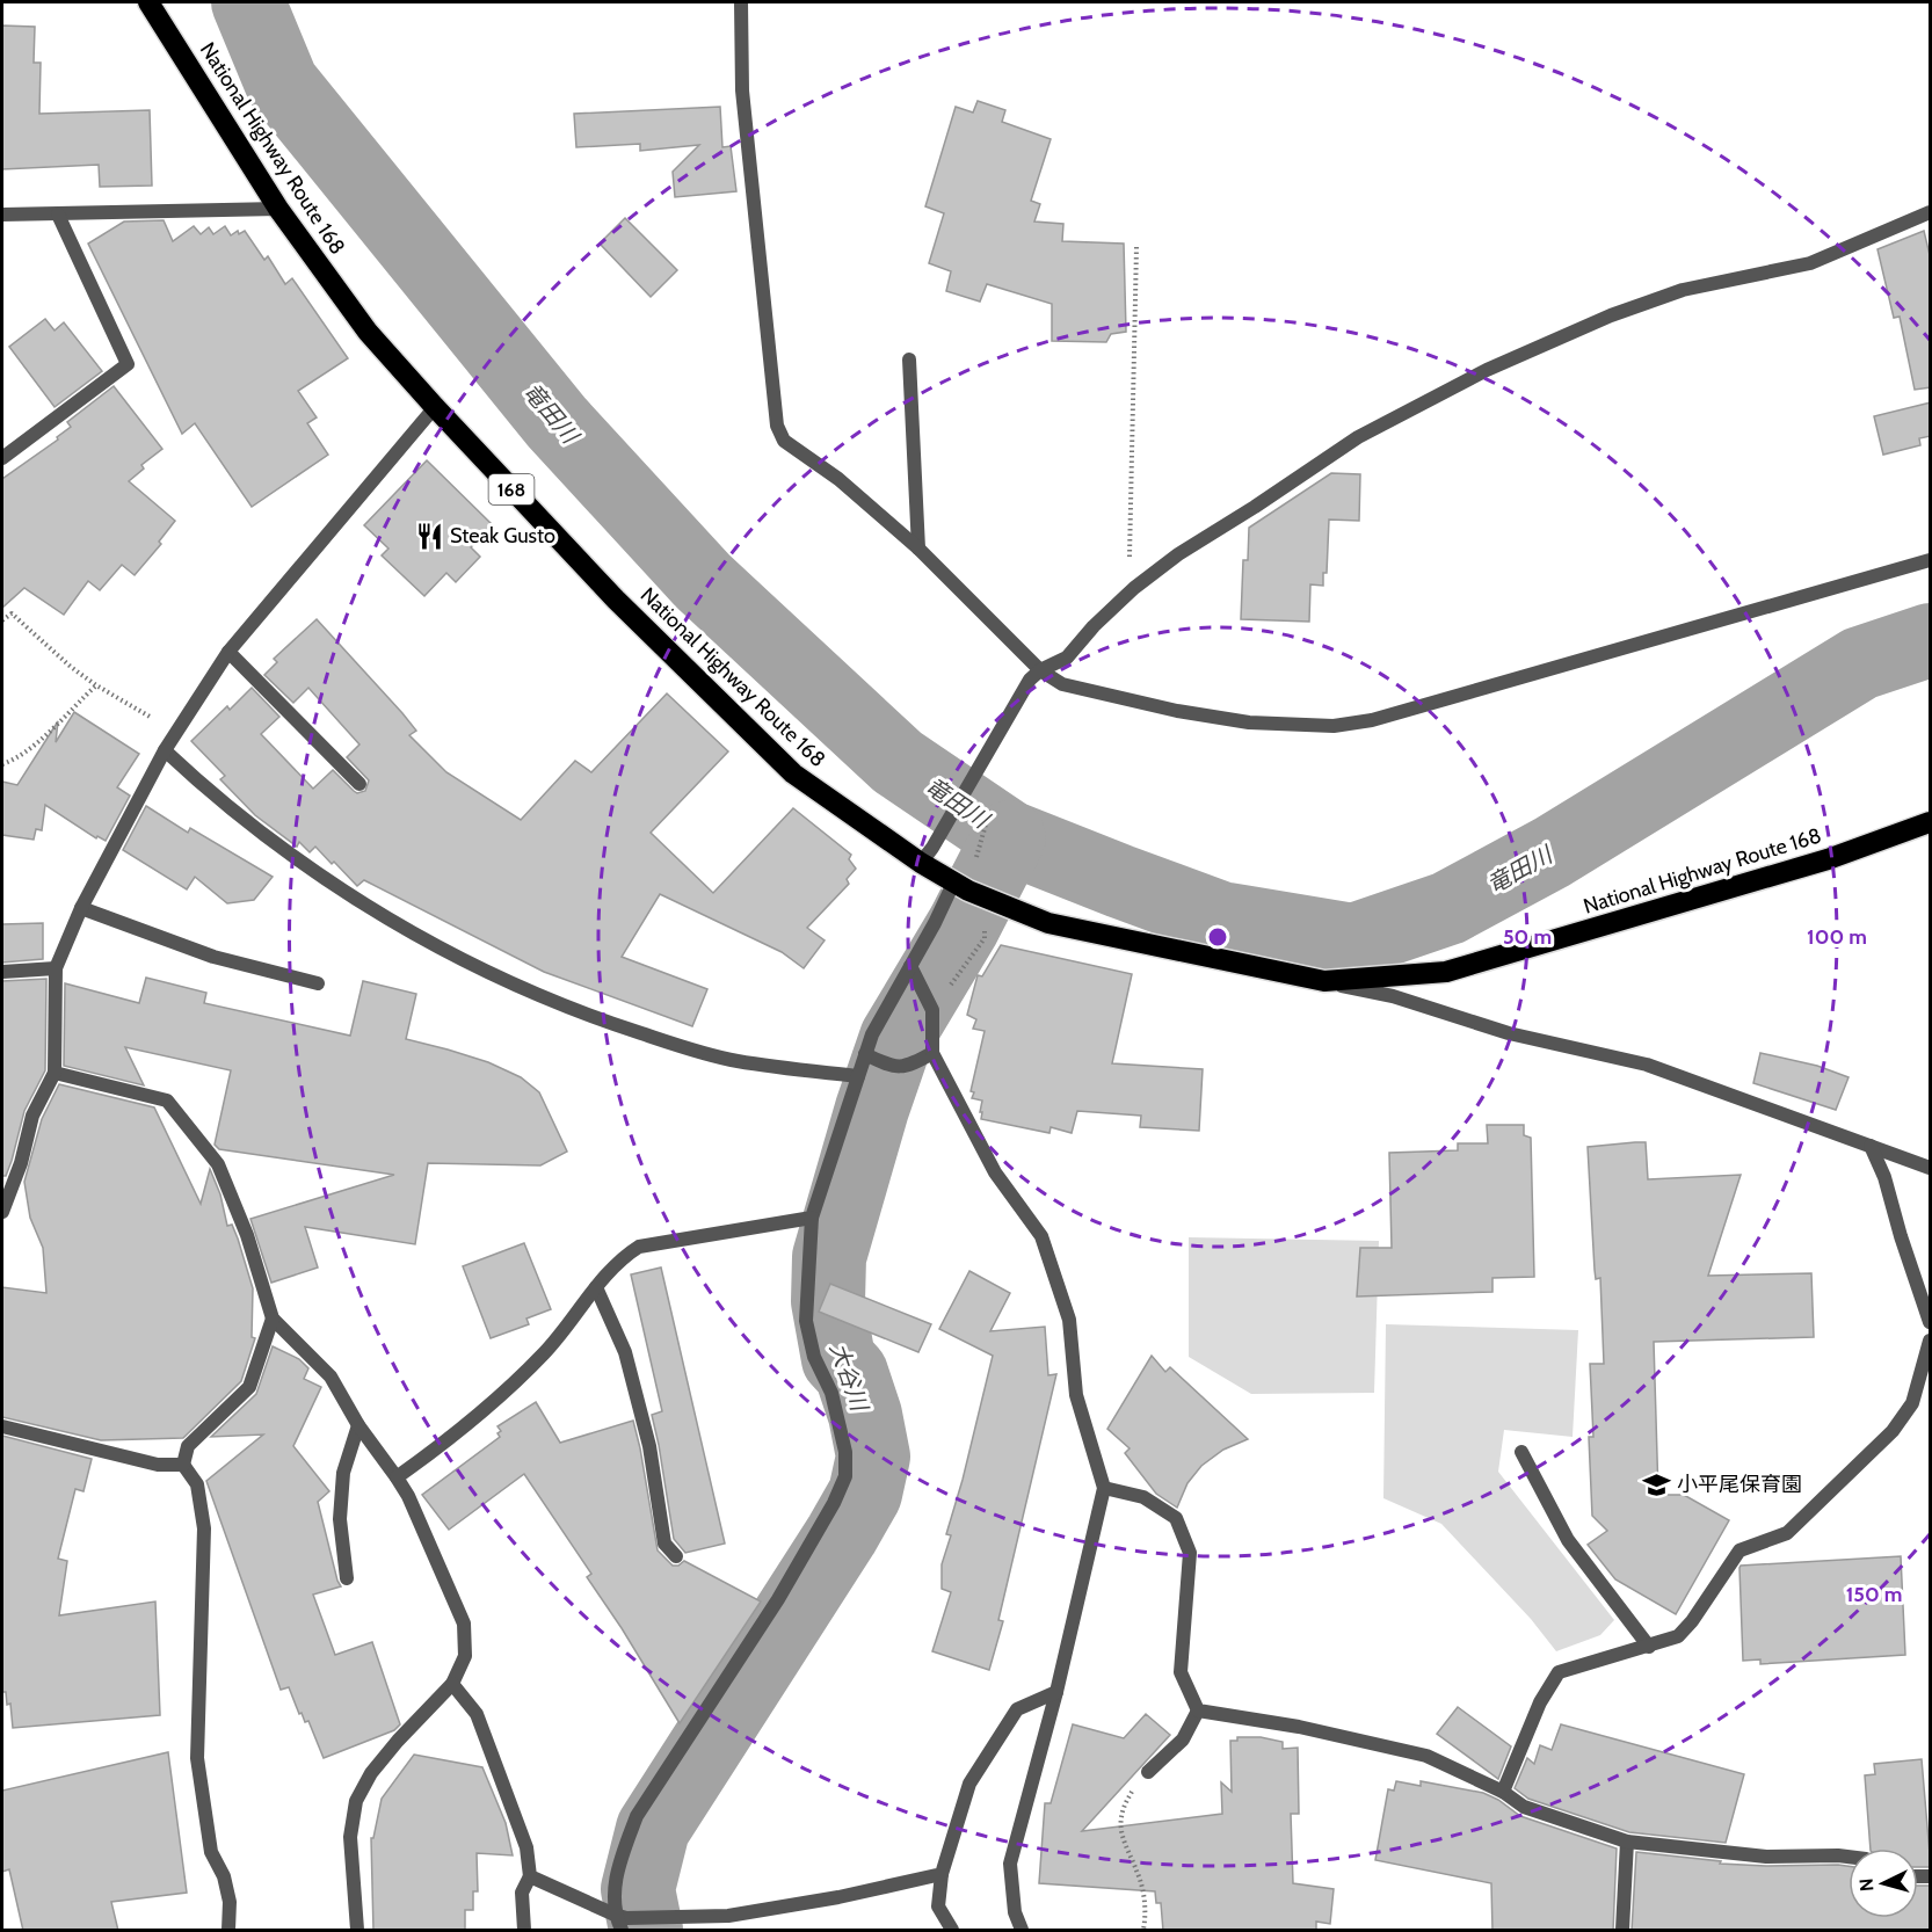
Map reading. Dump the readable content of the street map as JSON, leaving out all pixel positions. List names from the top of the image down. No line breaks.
{"streets":{"highway":["National Highway Route 168","168"]},"water":["竜田川","大谷川"],"places":{"restaurant":["Steak Gusto"],"school or university":["小平尾保育園"]},"north":"left","rings":["50 m","100 m","150 m"]}
